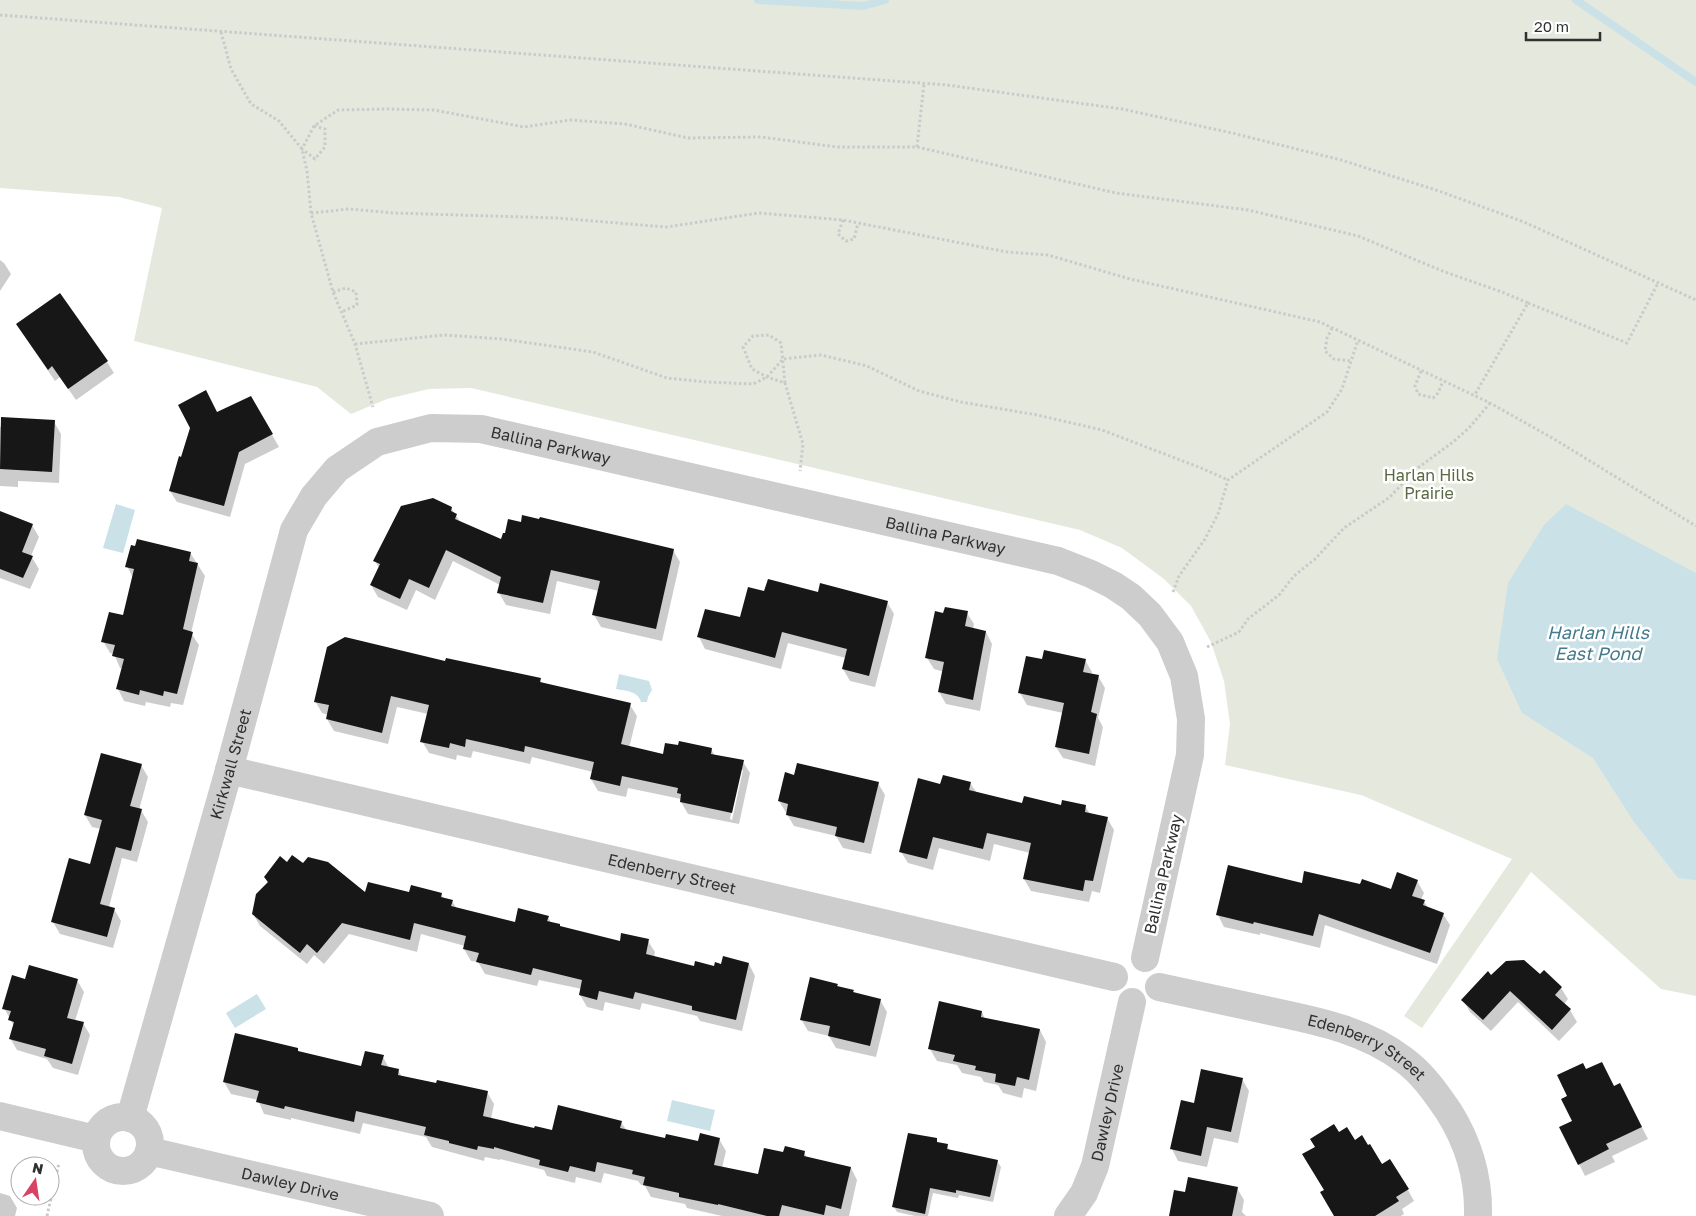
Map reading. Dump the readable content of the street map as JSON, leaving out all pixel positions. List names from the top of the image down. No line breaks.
{"streets":{"street":["Ballina Parkway","Kirkwall Street","Edenberry Street","Dawley Drive"]},"crossings":[["Ballina Parkway","Kirkwall Street"],["Ballina Parkway","Edenberry Street"],["Ballina Parkway","Dawley Drive"],["Kirkwall Street","Edenberry Street"],["Kirkwall Street","Dawley Drive"],["Edenberry Street","Dawley Drive"]],"water":["Harlan Hills East Pond"],"parks":["Harlan Hills Prairie"],"scale_bar":"20 m","north":"top"}
